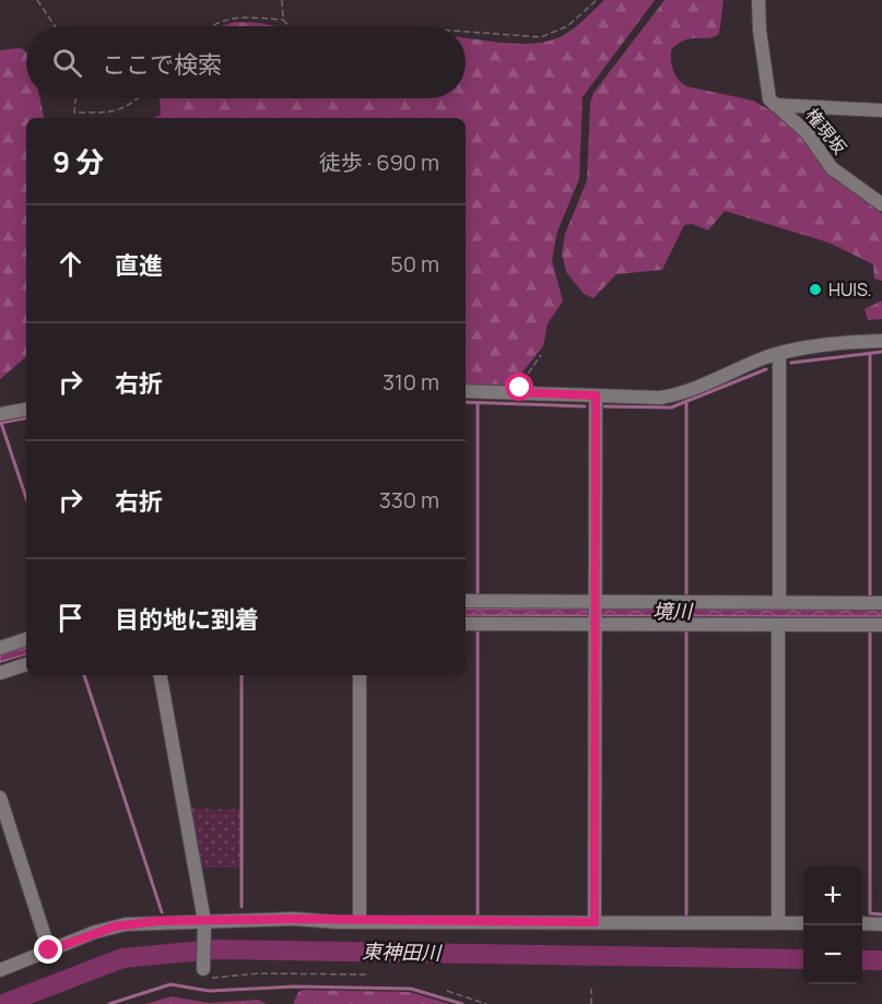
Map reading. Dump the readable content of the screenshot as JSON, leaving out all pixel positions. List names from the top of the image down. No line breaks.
{"streets":{"street":["権現坂"]},"water":["境川","東神田川"],"places":["HUIS."],"page":{"search":"ここで検索","heading":["9 分","徒歩 · 690 m"],"list":[["直進","50 m"],["右折","310 m"],["右折","330 m"],"目的地に到着"],"map_buttons":["+","−"]}}
